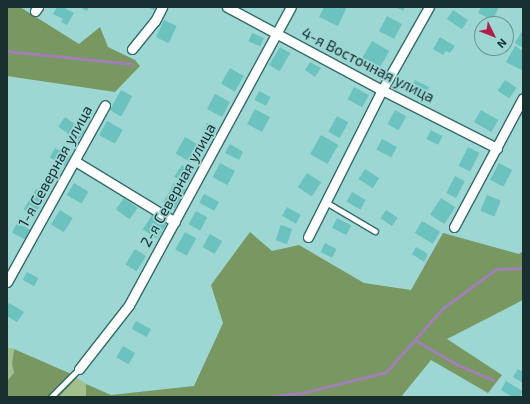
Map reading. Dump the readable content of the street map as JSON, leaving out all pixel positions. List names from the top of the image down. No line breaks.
{"streets":{"street":["4-я Восточная улица","1-я Северная улица","2-я Северная улица"]},"crossings":[["4-я Восточная улица","2-я Северная улица"]],"north":"bottom right"}
